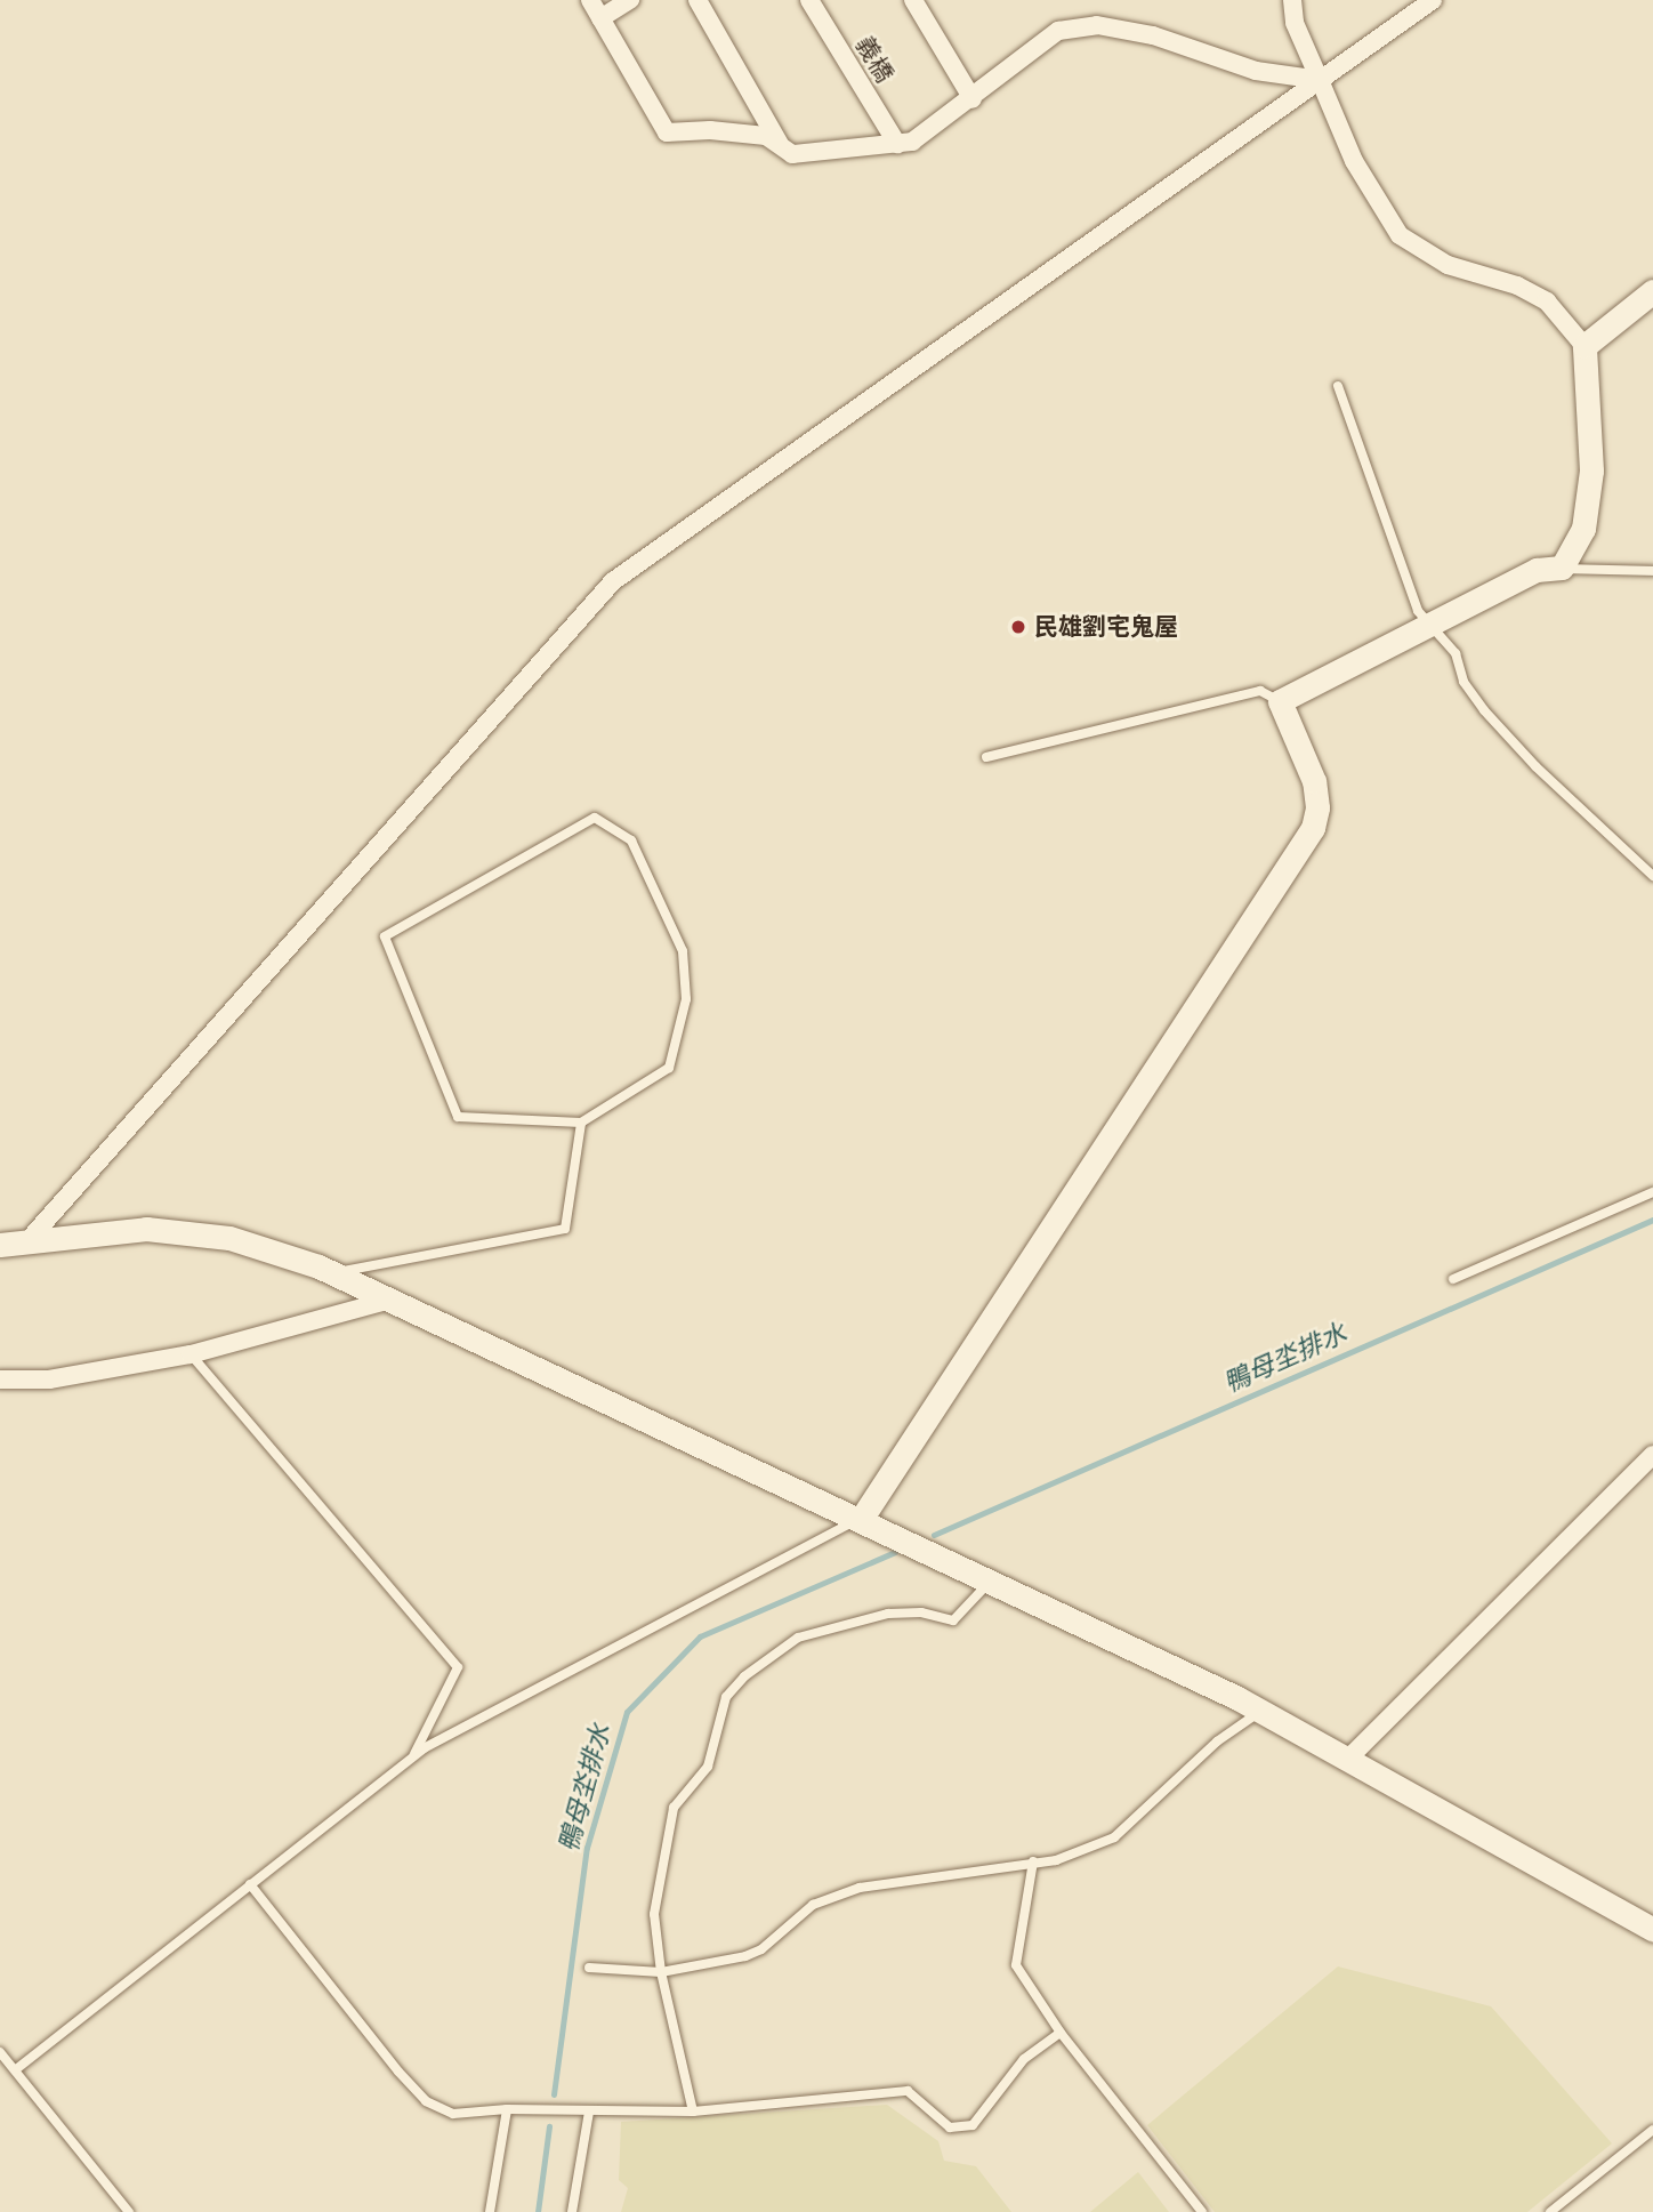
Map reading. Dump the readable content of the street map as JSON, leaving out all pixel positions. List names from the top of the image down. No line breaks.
{"streets":{"street":["義橋"]},"water":["鴨母坔排水"],"places":["民雄劉宅鬼屋"]}
